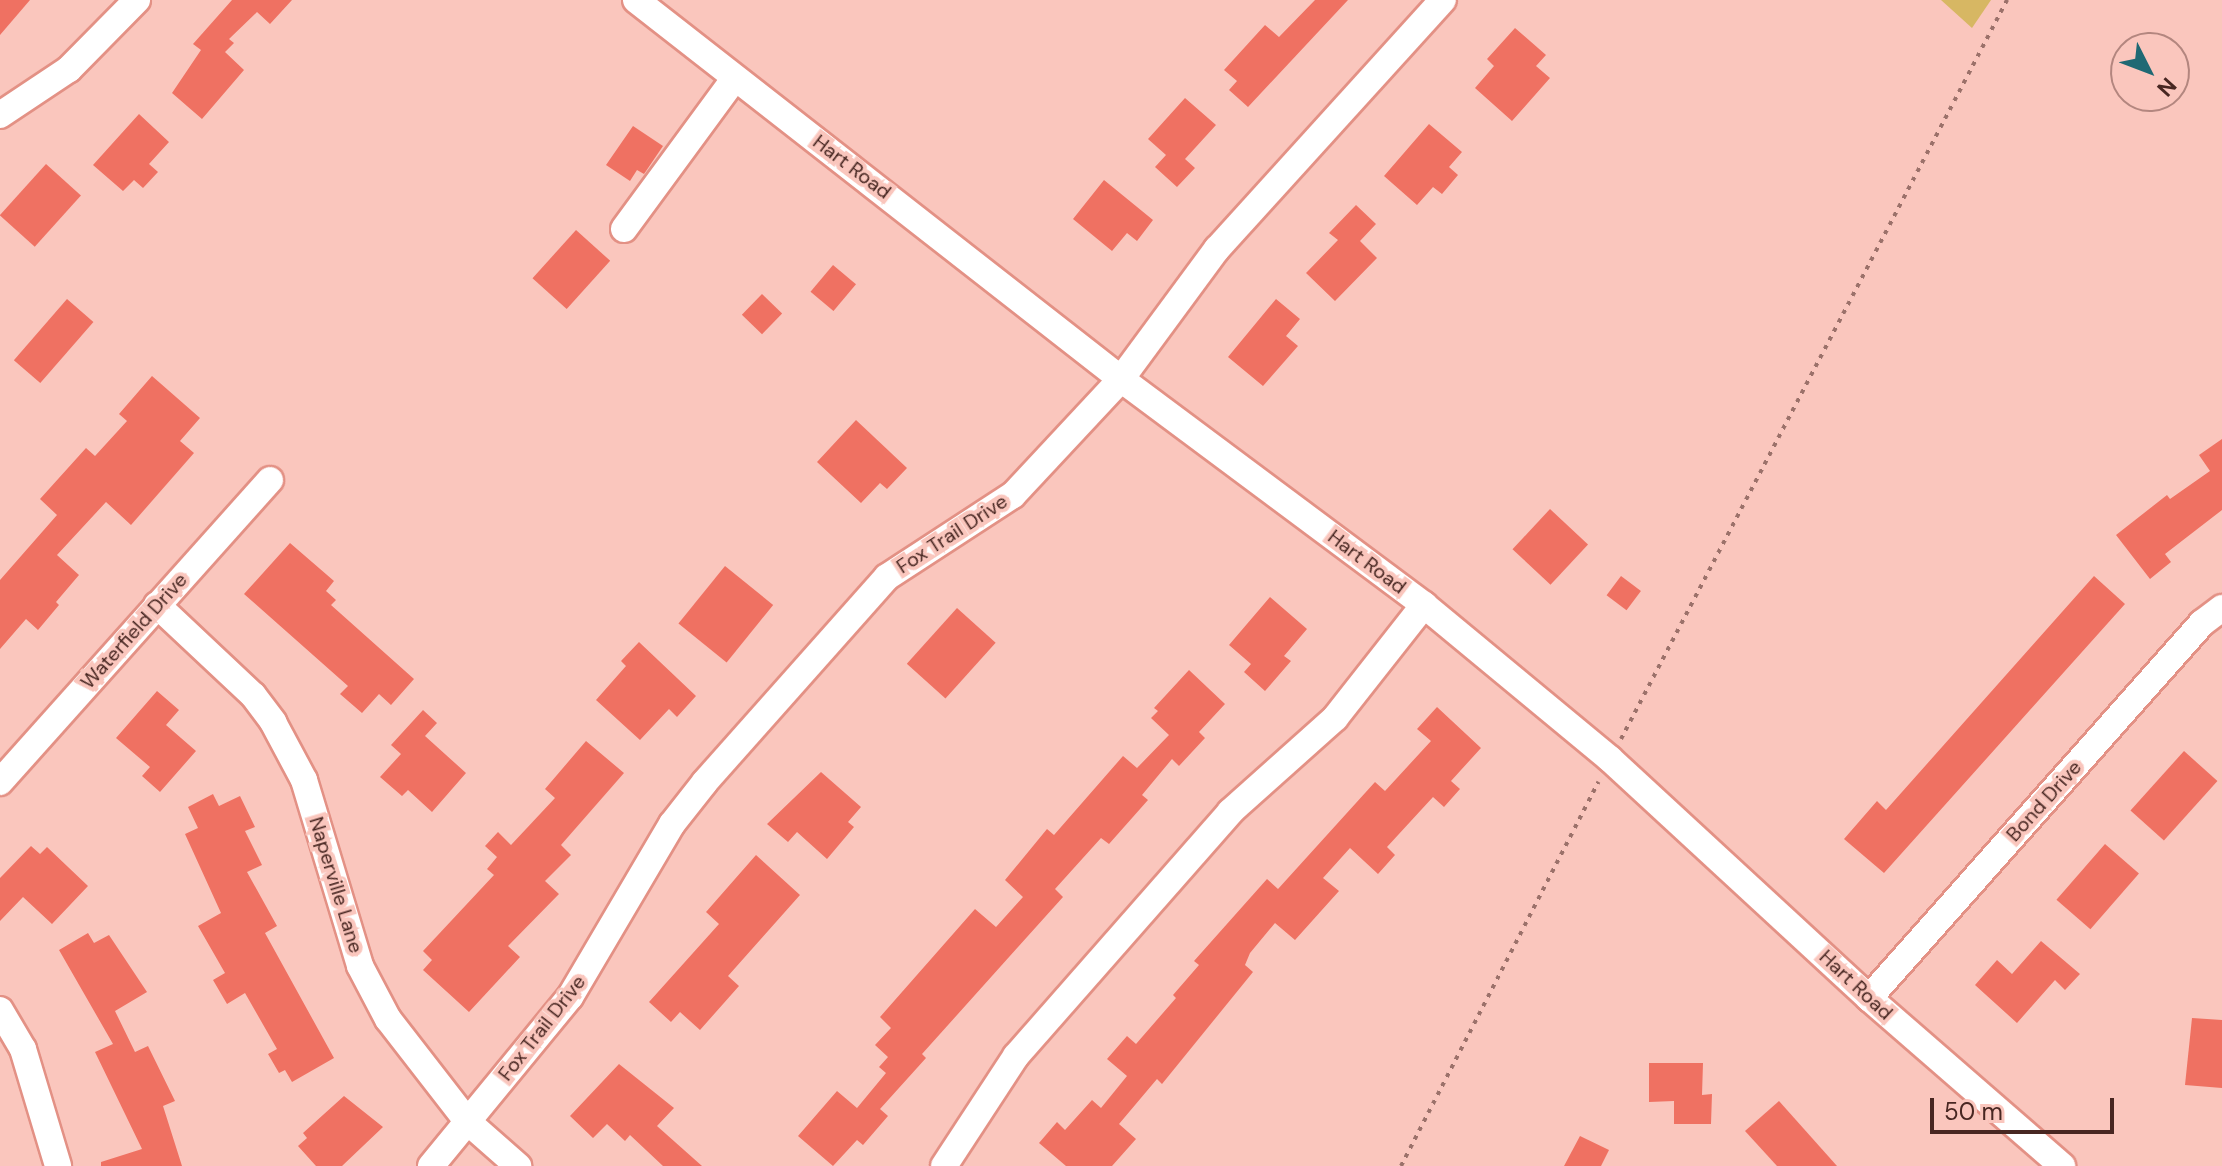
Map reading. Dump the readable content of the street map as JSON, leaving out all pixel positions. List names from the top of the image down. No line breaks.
{"streets":{"street":["Hart Road","Fox Trail Drive","Waterfield Drive","Bond Drive","Naperville Lane"]},"crossings":[["Hart Road","Fox Trail Drive"],["Hart Road","Bond Drive"],["Fox Trail Drive","Naperville Lane"],["Waterfield Drive","Naperville Lane"]],"scale_bar":"50 m","north":"bottom right"}
